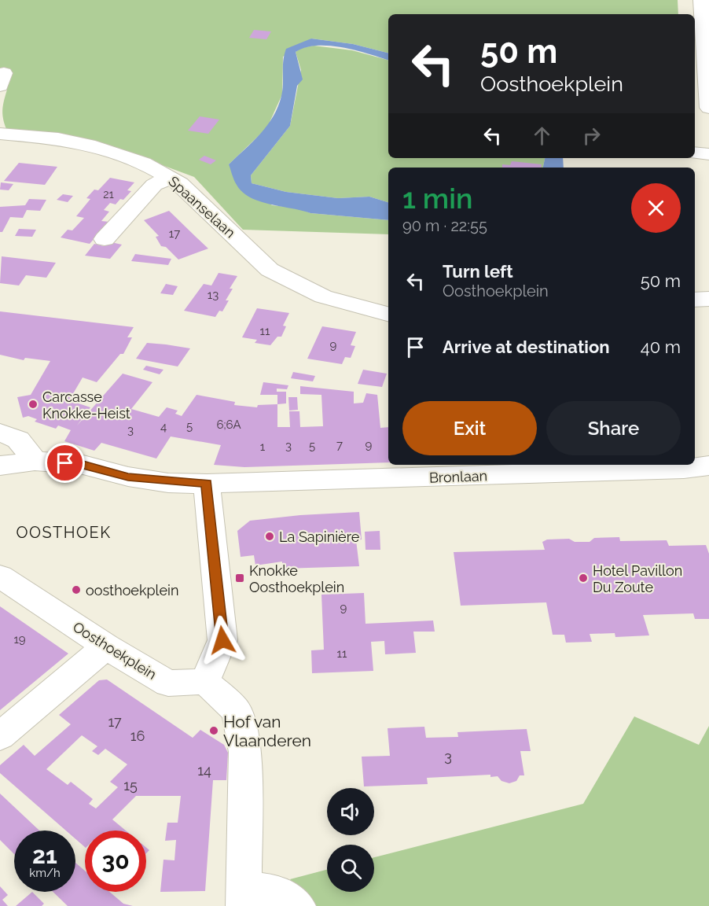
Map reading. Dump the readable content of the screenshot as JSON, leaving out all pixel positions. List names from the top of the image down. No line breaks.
{"streets":{"street":["Spaanselaan","Bronlaan","Oosthoekplein"]},"districts":["OOSTHOEK"],"places":{"other":["Carcasse Knokke-Heist","La Sapinière","Hotel Pavillon Du Zoute","oosthoekplein","Hof van Vlaanderen"],"transit":["Knokke Oosthoekplein"]},"house_numbers":["21","17","13","11","9","6;6A","5","4","3","7","9","3","5","1","9","19","11","17","16","3","14","15"],"page":{"turn":["50 m","Oosthoekplein"],"heading":["1 min","90 m · 22:55"],"list":[{"name":"Turn left","note":"Oosthoekplein","value":"50 m"},{"name":"Arrive at destination","value":"40 m"}],"buttons":["Exit","Share"],"speed":"21 km/h","limit":"30"}}
